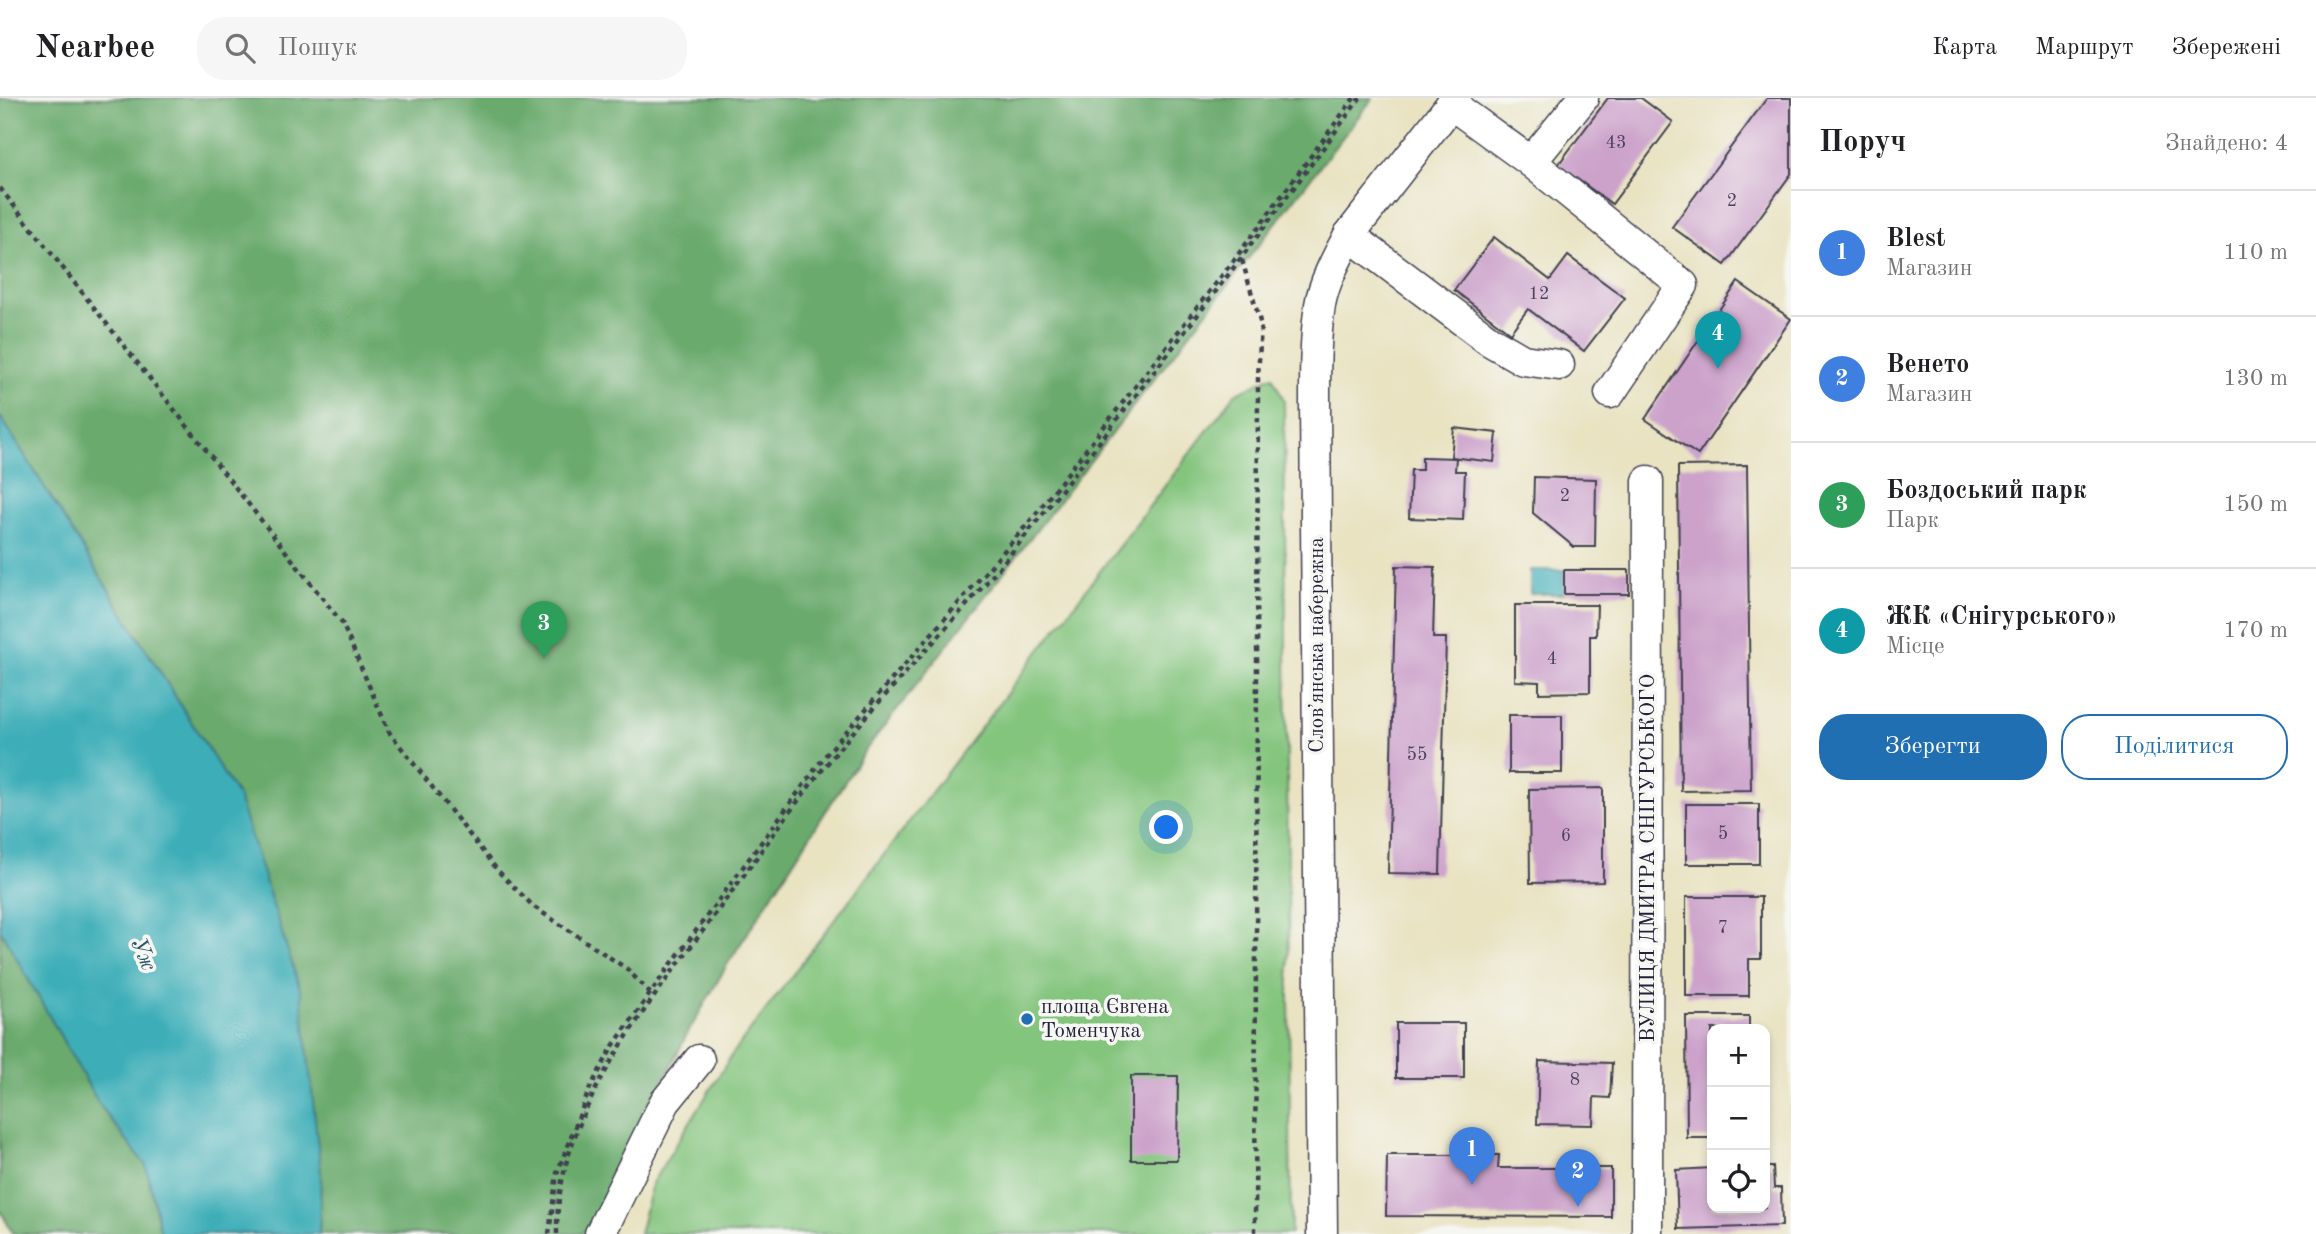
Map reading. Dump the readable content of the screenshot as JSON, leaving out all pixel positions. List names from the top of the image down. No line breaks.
{"streets":{"street":["Словʼянська набережна","ВУЛИЦЯ ДМИТРА СНІГУРСЬКОГО"]},"water":["Уж"],"places":["площа Євгена Томенчука"],"house_numbers":["43","2","12","2","4","55","5","6","7","8"],"page":{"header":"Nearbee","search":"Пошук","nav":["Карта","Маршрут","Збережені"],"heading":["Поруч","Знайдено: 4"],"list":[{"mark":"1","name":"Blest","note":"Магазин","value":"110 m"},{"mark":"2","name":"Венето","note":"Магазин","value":"130 m"},{"mark":"3","name":"Боздоський парк","note":"Парк","value":"150 m"},{"mark":"4","name":"ЖК «Снігурського»","note":"Місце","value":"170 m"}],"pins":["4","3","1","2"],"buttons":["Зберегти","Поділитися"],"map_buttons":["+","−"]}}
